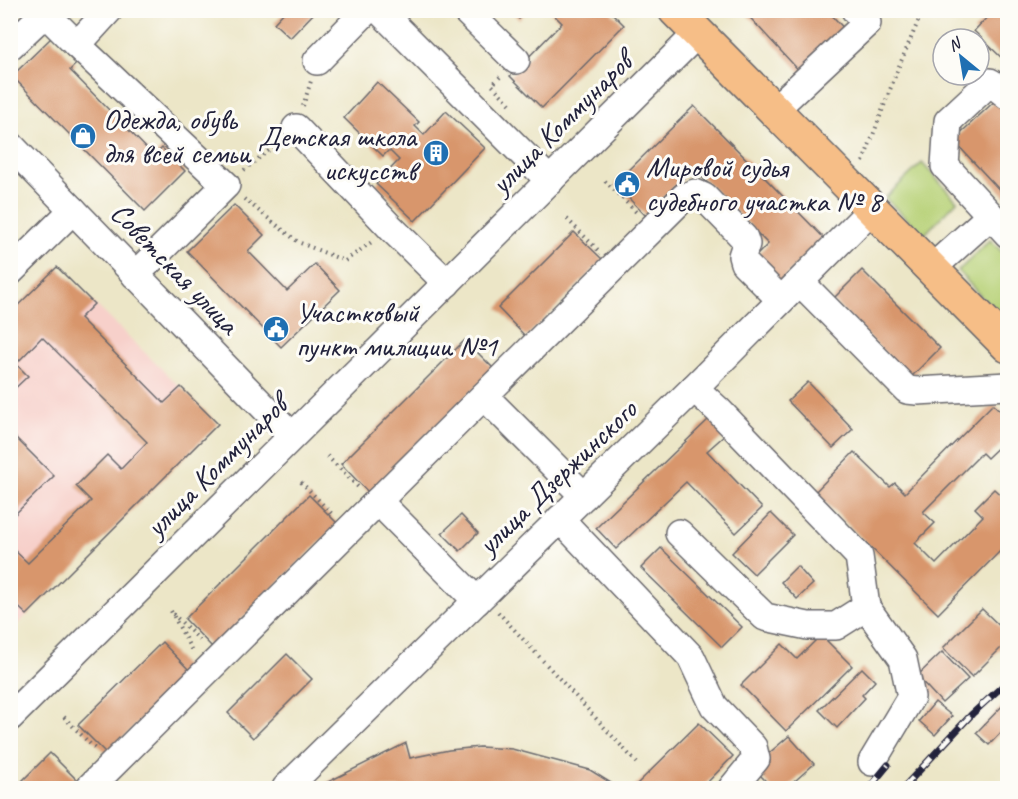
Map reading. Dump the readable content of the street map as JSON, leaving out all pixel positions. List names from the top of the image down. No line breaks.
{"streets":{"street":["улица Коммунаров","Советская улица","улица Дзержинского"]},"crossings":[["улица Коммунаров","Советская улица"]],"places":{"shop":["Одежда, обувь для всей семьи"],"building":["Детская школа искусств"],"public building":["Мировой судья судебного участка № 8","Участковый пункт милиции №1"]},"north":"top left"}
